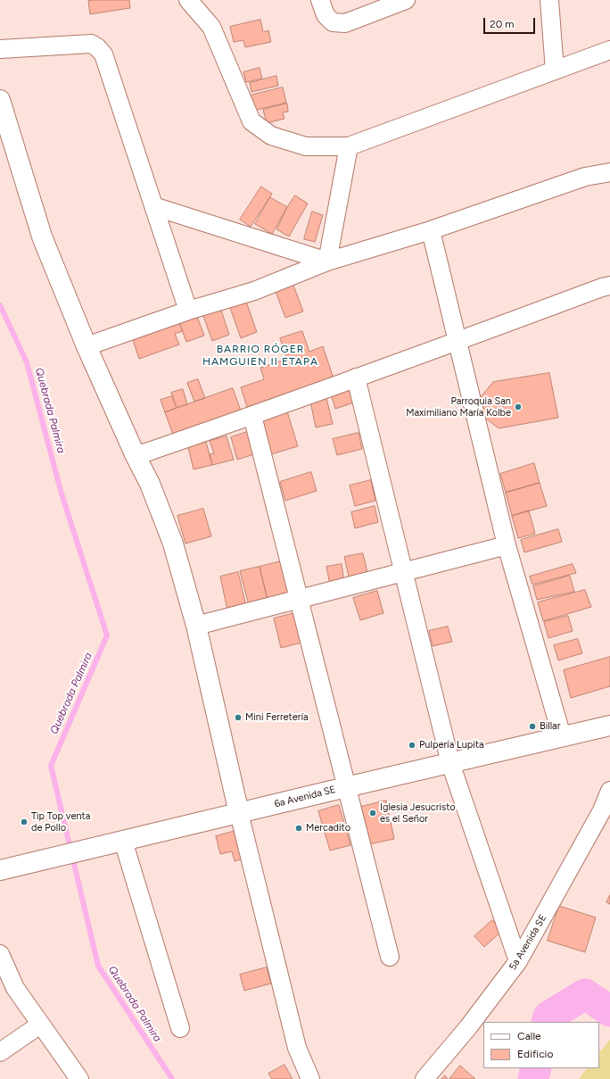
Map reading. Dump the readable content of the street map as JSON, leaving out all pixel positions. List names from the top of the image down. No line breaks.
{"streets":{"street":["6a Avenida SE","5a Avenida SE"]},"districts":["BARRIO RÓGER HAMGUIEN II ETAPA"],"water":["Quebrada Palmira"],"places":["Parroquia San Maximiliano María Kolbe","Mini Ferretería","Billar","Pulpería Lupita","Iglesia Jesucristo es el Señor","Tip Top venta de Pollo","Mercadito"],"legend":["Calle","Edificio"],"scale_bar":"20 m"}
